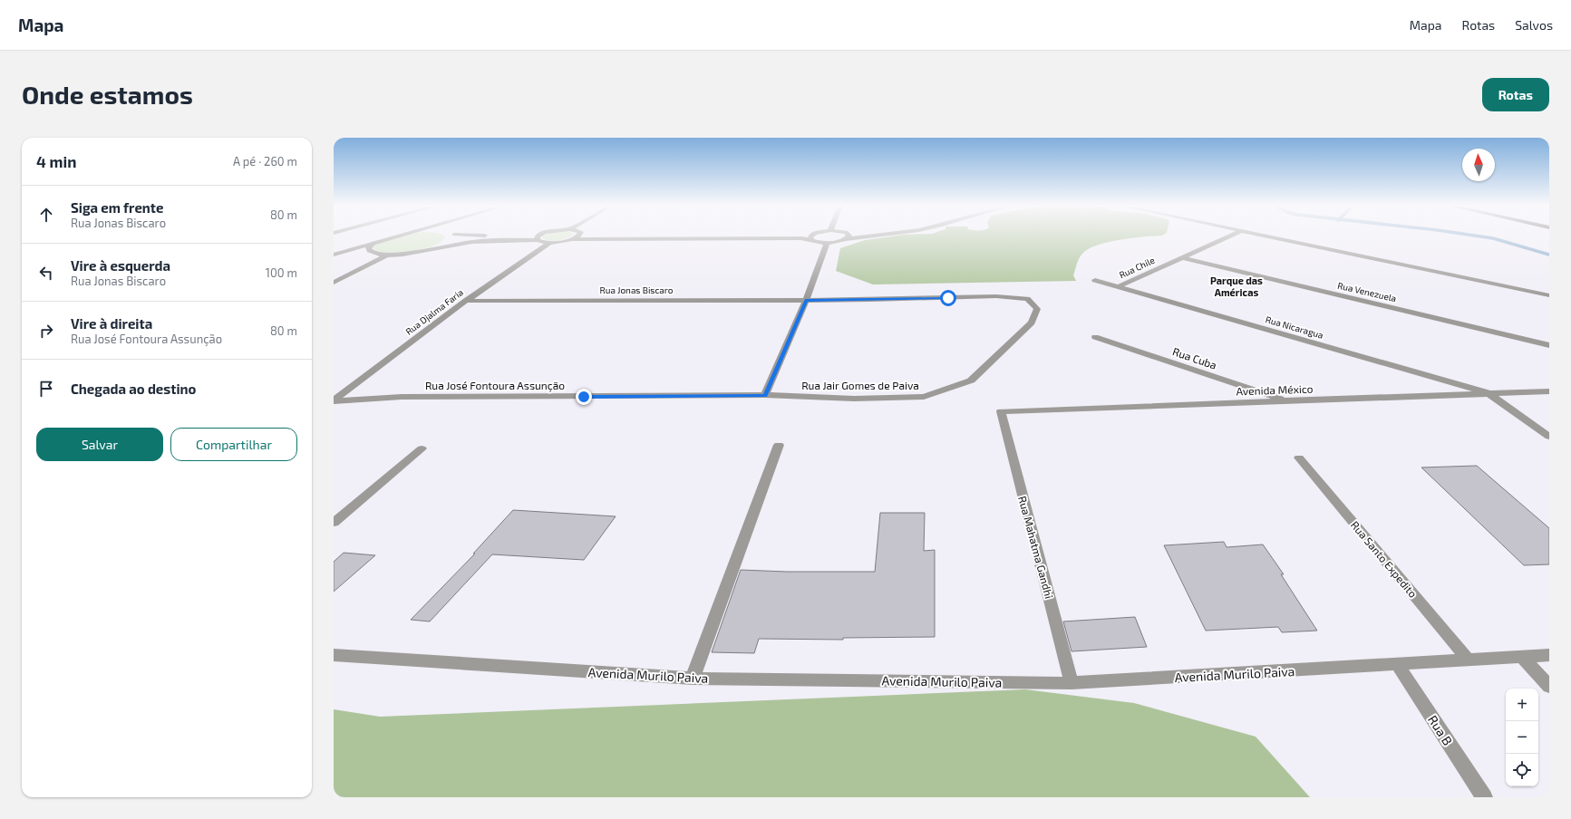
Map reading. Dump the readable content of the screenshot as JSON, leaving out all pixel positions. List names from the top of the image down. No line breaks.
{"streets":{"street":["Rua Chile","Rua Jonas Biscaro","Rua Venezuela","Rua Djalma Faria","Rua Nicaragua","Rua Cuba","Rua José Fontoura Assunção","Rua Jair Gomes de Paiva","Avenida México","Rua Mahatma Gandhi","Rua Santo Expedito","Avenida Murilo Paiva","Rua B"]},"crossings":[["Rua Chile","Rua Venezuela"],["Rua Chile","Rua Nicaragua"],["Rua Jonas Biscaro","Rua Djalma Faria"],["Rua Jonas Biscaro","Rua Jair Gomes de Paiva"],["Rua Djalma Faria","Rua José Fontoura Assunção"],["Rua Nicaragua","Avenida México"],["Rua Cuba","Avenida México"],["Rua José Fontoura Assunção","Rua Jair Gomes de Paiva"],["Avenida México","Rua Mahatma Gandhi"],["Rua Mahatma Gandhi","Avenida Murilo Paiva"],["Rua Santo Expedito","Avenida Murilo Paiva"],["Avenida Murilo Paiva","Rua B"]],"districts":["Parque das Américas"],"north":"top","page":{"header":"Mapa","nav":["Mapa","Rotas","Salvos"],"buttons":["Rotas",["Salvar","Compartilhar"]],"title":"Onde estamos","heading":["4 min","A pé · 260 m"],"list":[["Siga em frente","Rua Jonas Biscaro","80 m"],["Vire à esquerda","Rua Jonas Biscaro","100 m"],["Vire à direita","Rua José Fontoura Assunção","80 m"],"Chegada ao destino"],"map_buttons":["+","−"]}}
